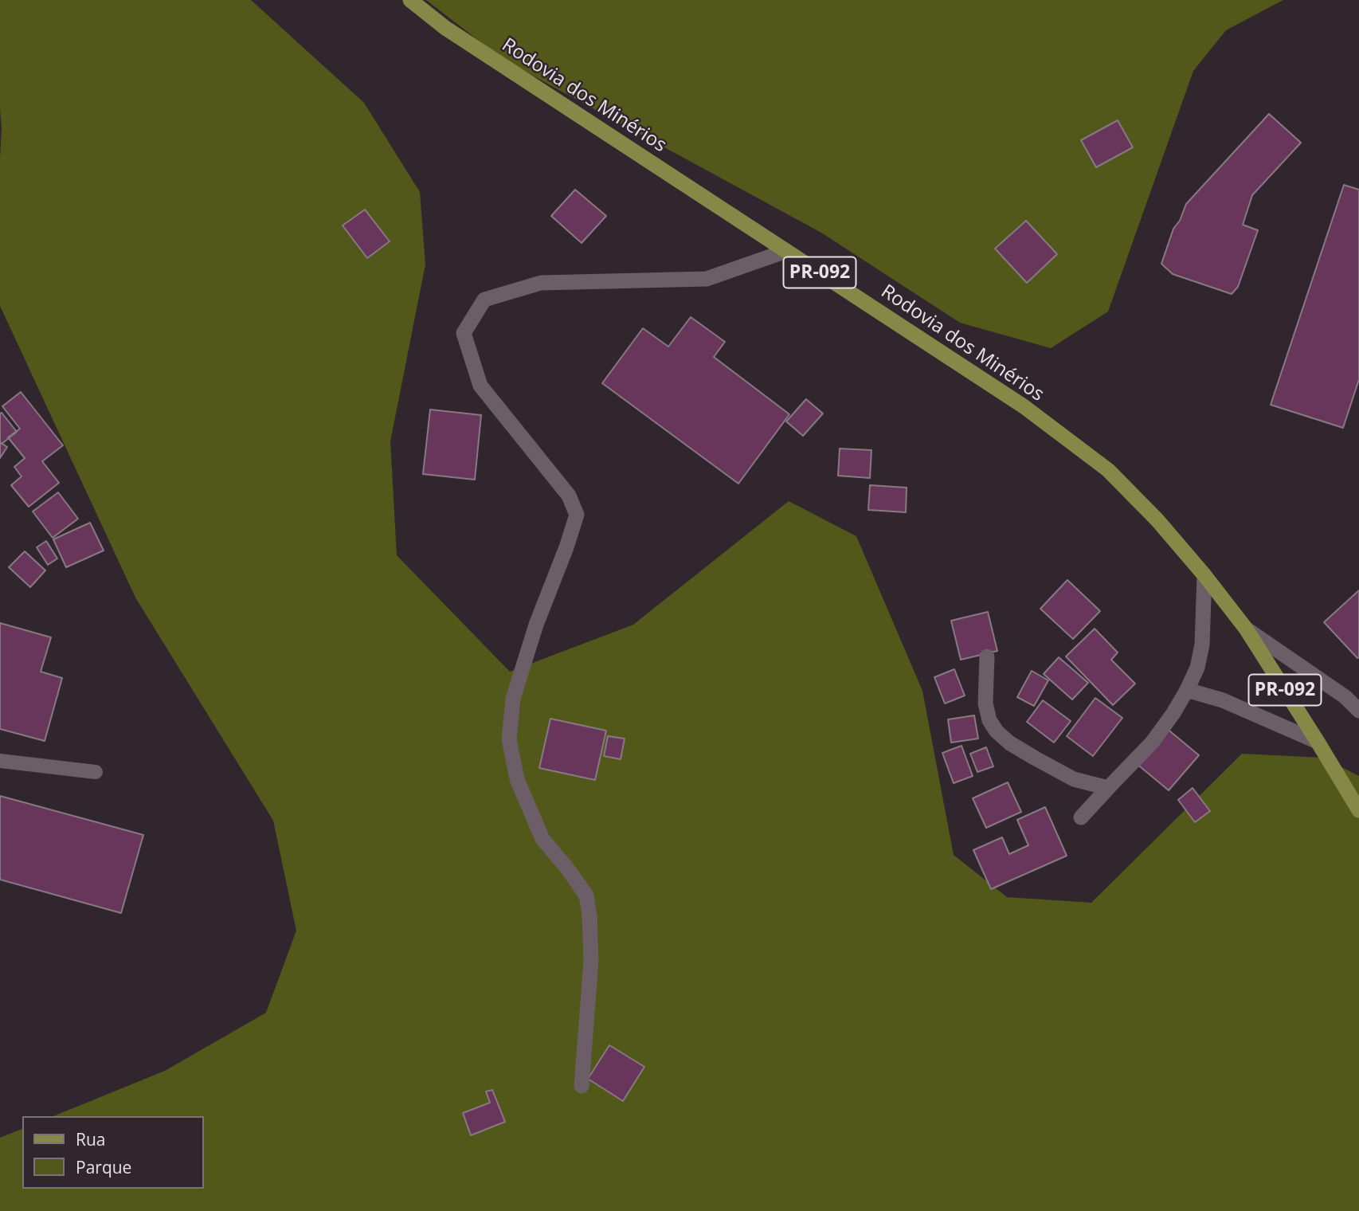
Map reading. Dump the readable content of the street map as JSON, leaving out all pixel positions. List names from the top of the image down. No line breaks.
{"streets":{"main road":["Rodovia dos Minérios","PR-092"]},"legend":["Rua","Parque"]}
